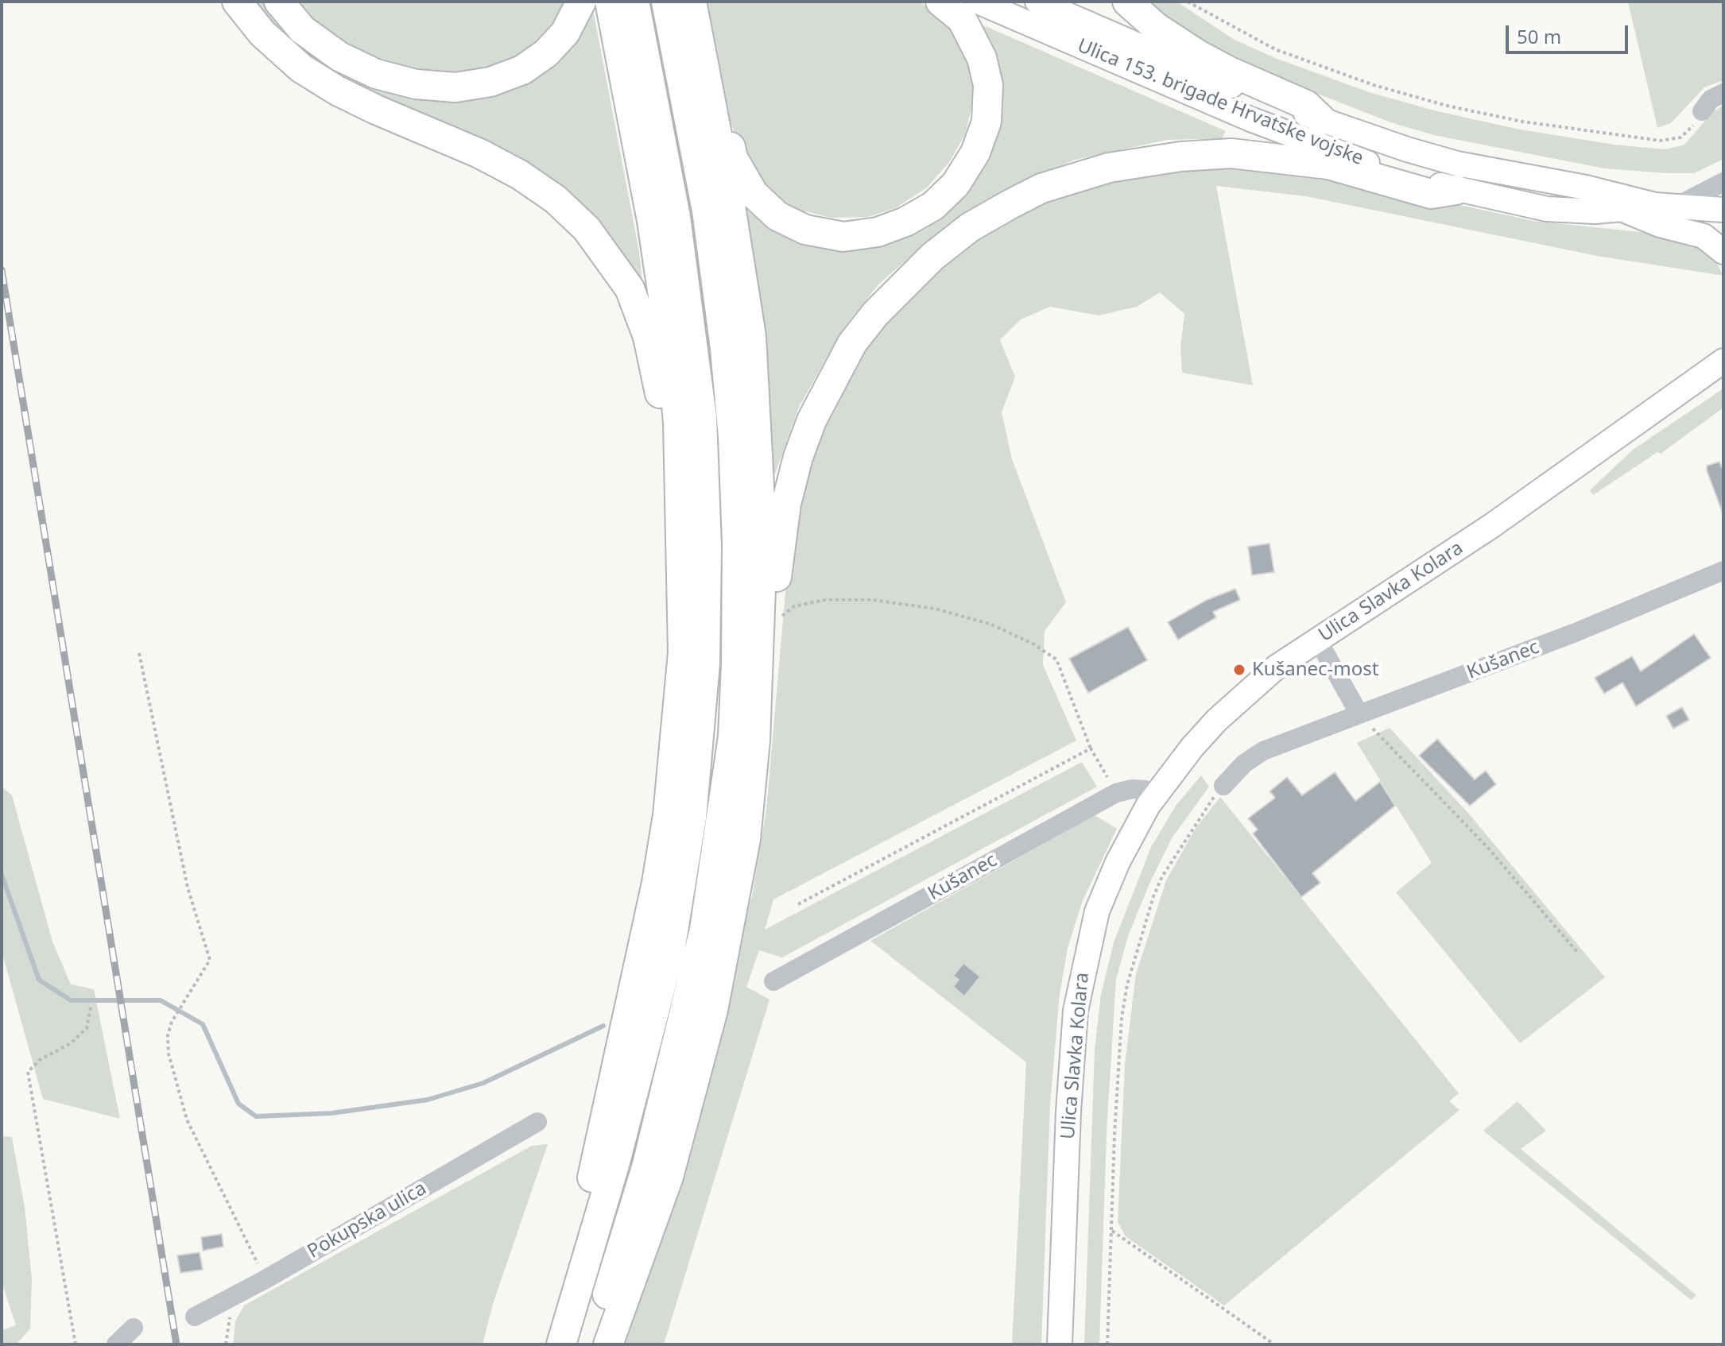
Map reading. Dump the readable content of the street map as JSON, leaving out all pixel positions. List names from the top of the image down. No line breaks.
{"streets":{"main road":["Ulica 153. brigade Hrvatske vojske","Ulica Slavka Kolara"],"street":["Kušanec","Pokupska ulica"]},"crossings":[["Ulica Slavka Kolara","Kušanec"]],"places":["Kušanec-most"],"scale_bar":"50 m"}
